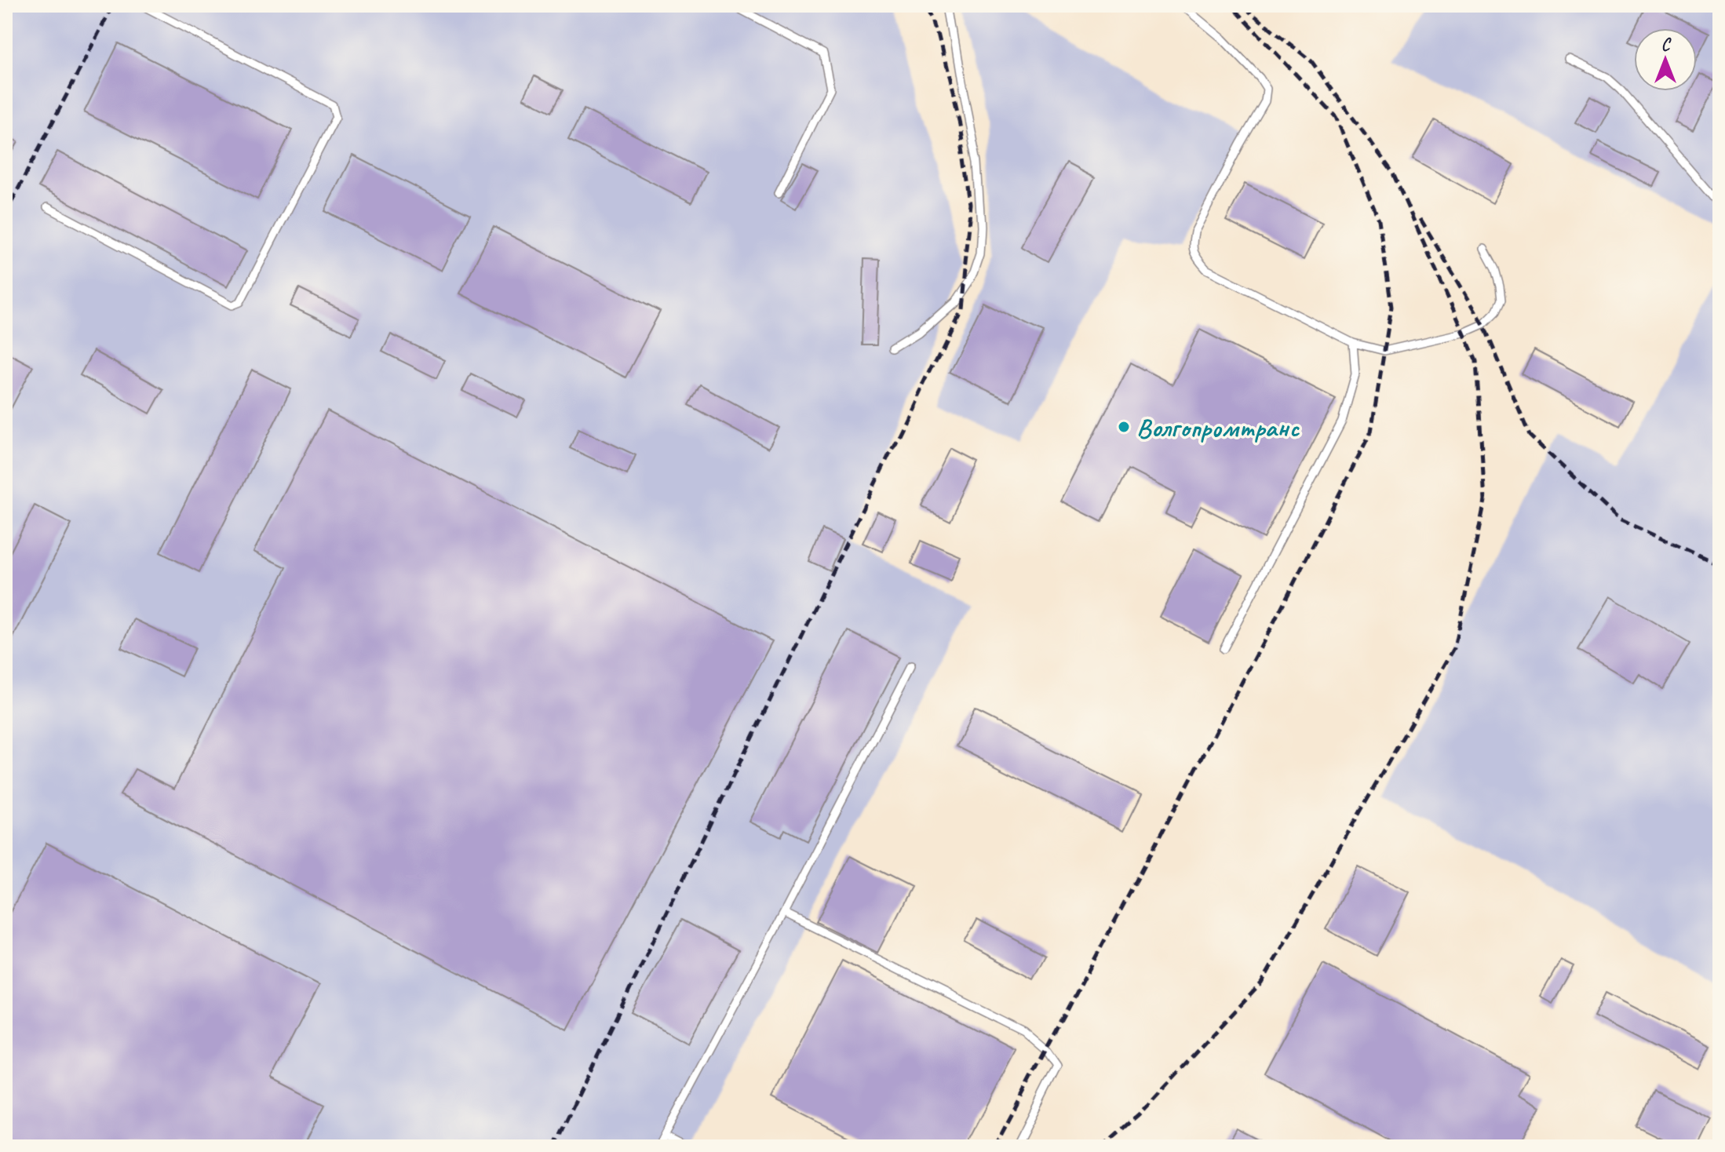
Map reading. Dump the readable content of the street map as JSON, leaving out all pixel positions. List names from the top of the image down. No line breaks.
{"places":["Волгопромтранс"],"north":"top"}
